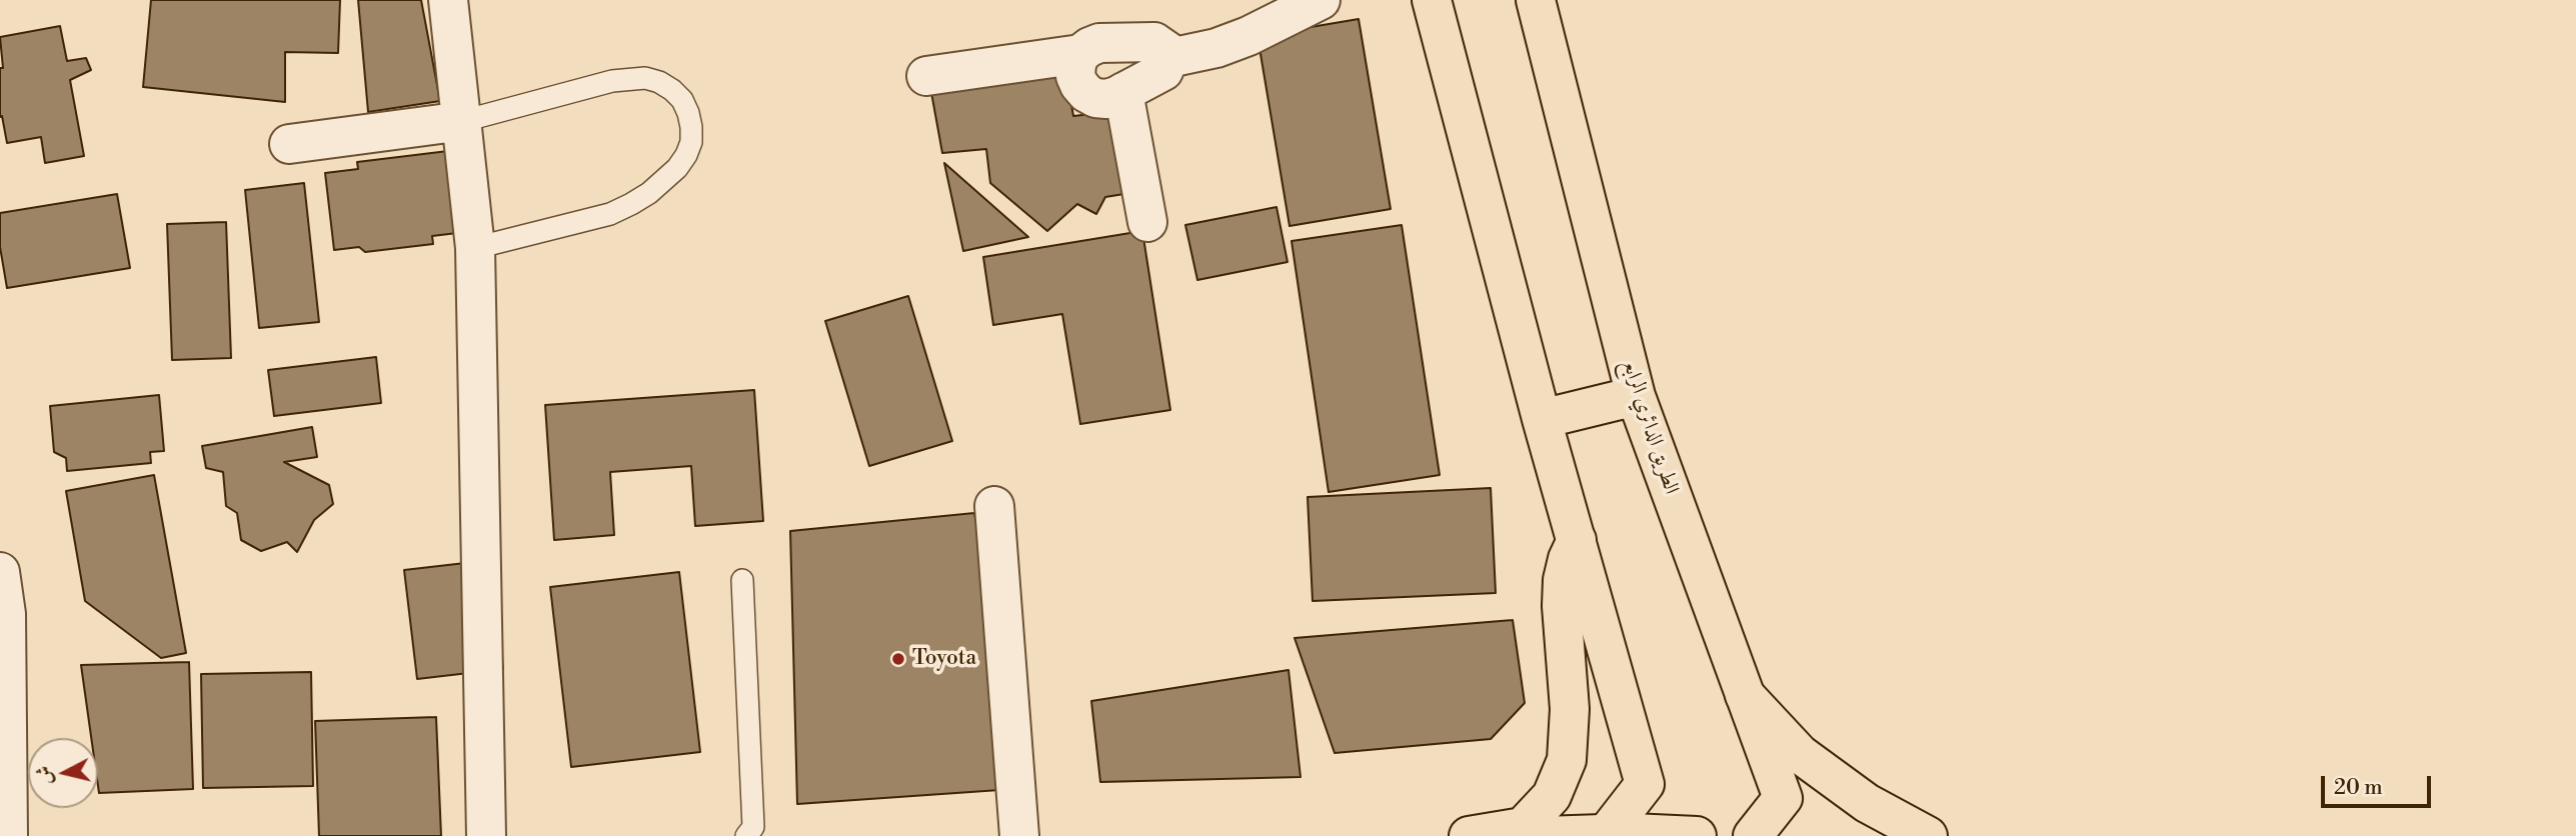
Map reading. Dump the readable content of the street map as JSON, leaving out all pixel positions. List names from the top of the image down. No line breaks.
{"streets":{"main road":["الطريق الدائري الرابع"]},"places":["Toyota"],"scale_bar":"20 m","north":"left"}
